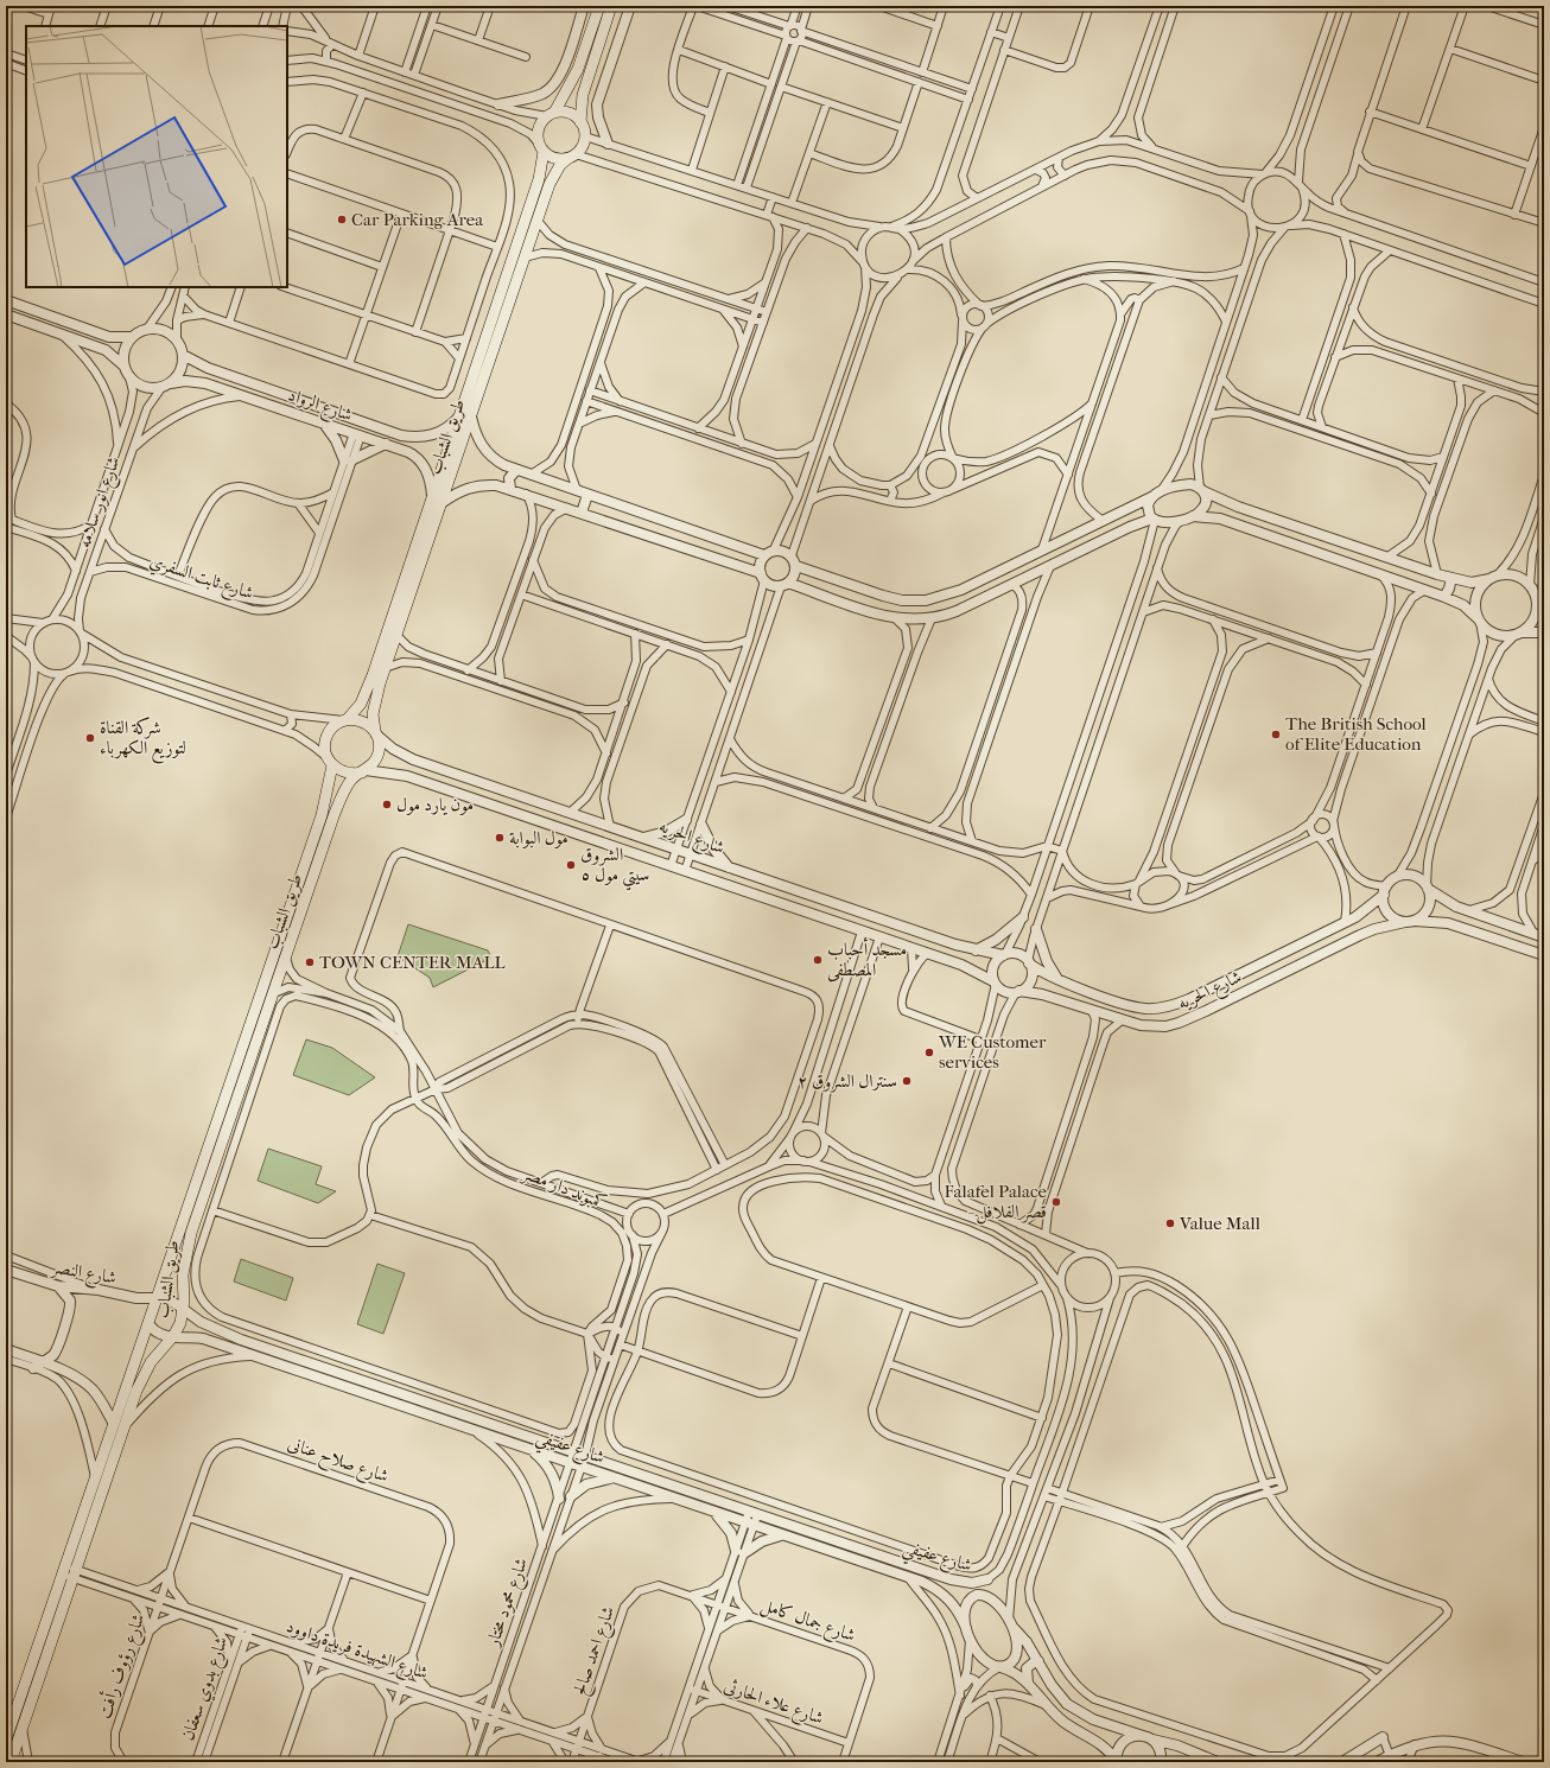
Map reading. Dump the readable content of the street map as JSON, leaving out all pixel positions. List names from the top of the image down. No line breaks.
{"streets":{"main road":["طريق الشباب"],"street":["شارع الرواد","شارع انور سلامه","شارع ثابت السفري","شارع الحريه","كمبوند دار مصر","شارع النصر","شارع عفيفي","شارع صلاح عنانى","شارع محمود مختار","شارع جمال كامل","شارع الشهيدة فريدة داوود","شارع احمد صالح","شارع رؤوف رأفت","شارع بدوي سعفان","شارع علاء الحارثى"]},"crossings":[["شارع الرواد","طريق الشباب"],["شارع الرواد","شارع انور سلامه"],["شارع الرواد","شارع ثابت السفري"],["طريق الشباب","شارع الحريه"],["طريق الشباب","شارع النصر"],["طريق الشباب","شارع عفيفي"],["طريق الشباب","شارع الشهيدة فريدة داوود"],["شارع انور سلامه","شارع ثابت السفري"],["شارع النصر","شارع عفيفي"],["شارع عفيفي","شارع محمود مختار"],["شارع صلاح عنانى","شارع الشهيدة فريدة داوود"],["شارع صلاح عنانى","شارع رؤوف رأفت"],["شارع محمود مختار","شارع الشهيدة فريدة داوود"],["شارع جمال كامل","شارع احمد صالح"],["شارع جمال كامل","شارع علاء الحارثى"],["شارع الشهيدة فريدة داوود","شارع احمد صالح"],["شارع الشهيدة فريدة داوود","شارع رؤوف رأفت"],["شارع الشهيدة فريدة داوود","شارع بدوي سعفان"]],"places":["Car Parking Area","The British School of Elite Education","شركة القناة لتوزيع الكهرباء","مون يارد مول","مول البوابة","الشروق سيتي مول ٥","مسجد أحباب المصطفى","TOWN CENTER MALL","WE Customer services","سنترال الشروق ٢","Falafel Palace - قصر الفلافل","Value Mall"]}
